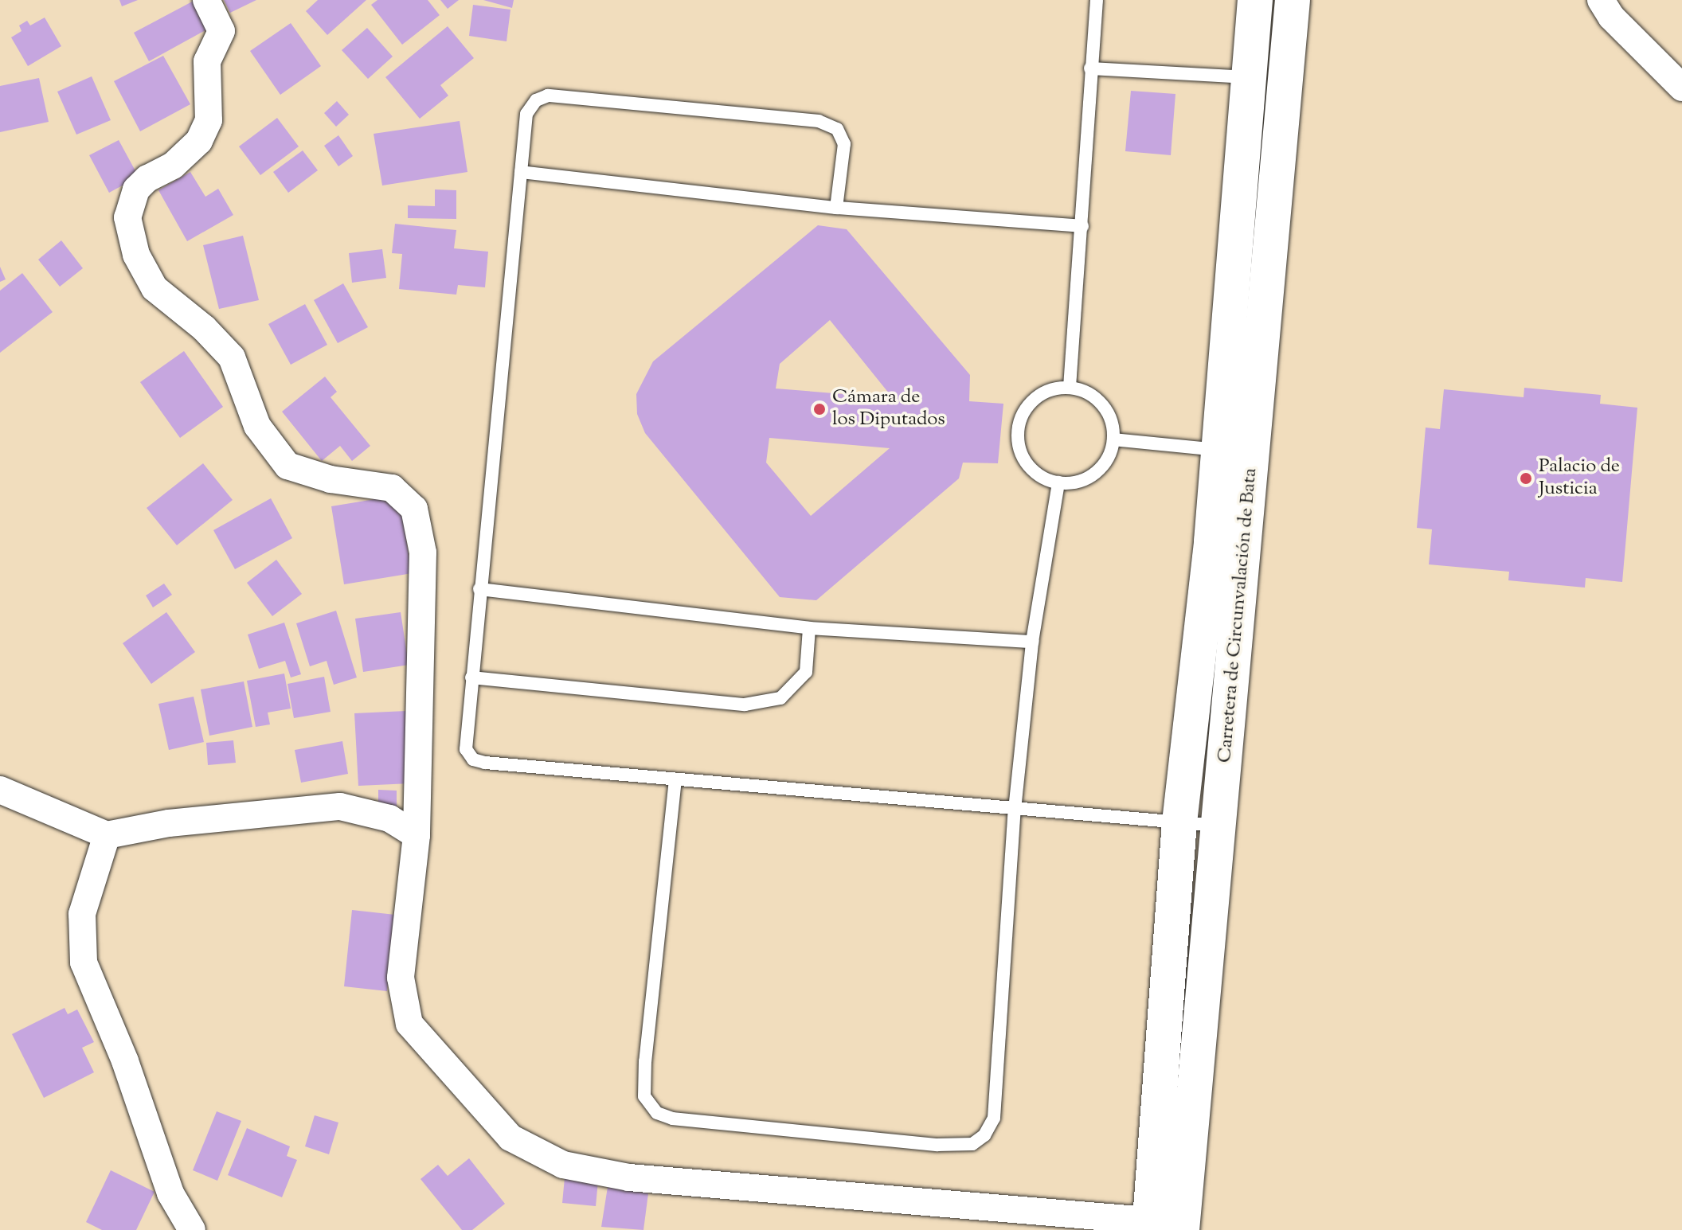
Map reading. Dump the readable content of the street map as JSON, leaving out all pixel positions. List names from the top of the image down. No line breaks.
{"streets":{"main road":["Carretera de Circunvalación de Bata"]},"places":["Cámara de los Diputados","Palacio de Justicia"]}
